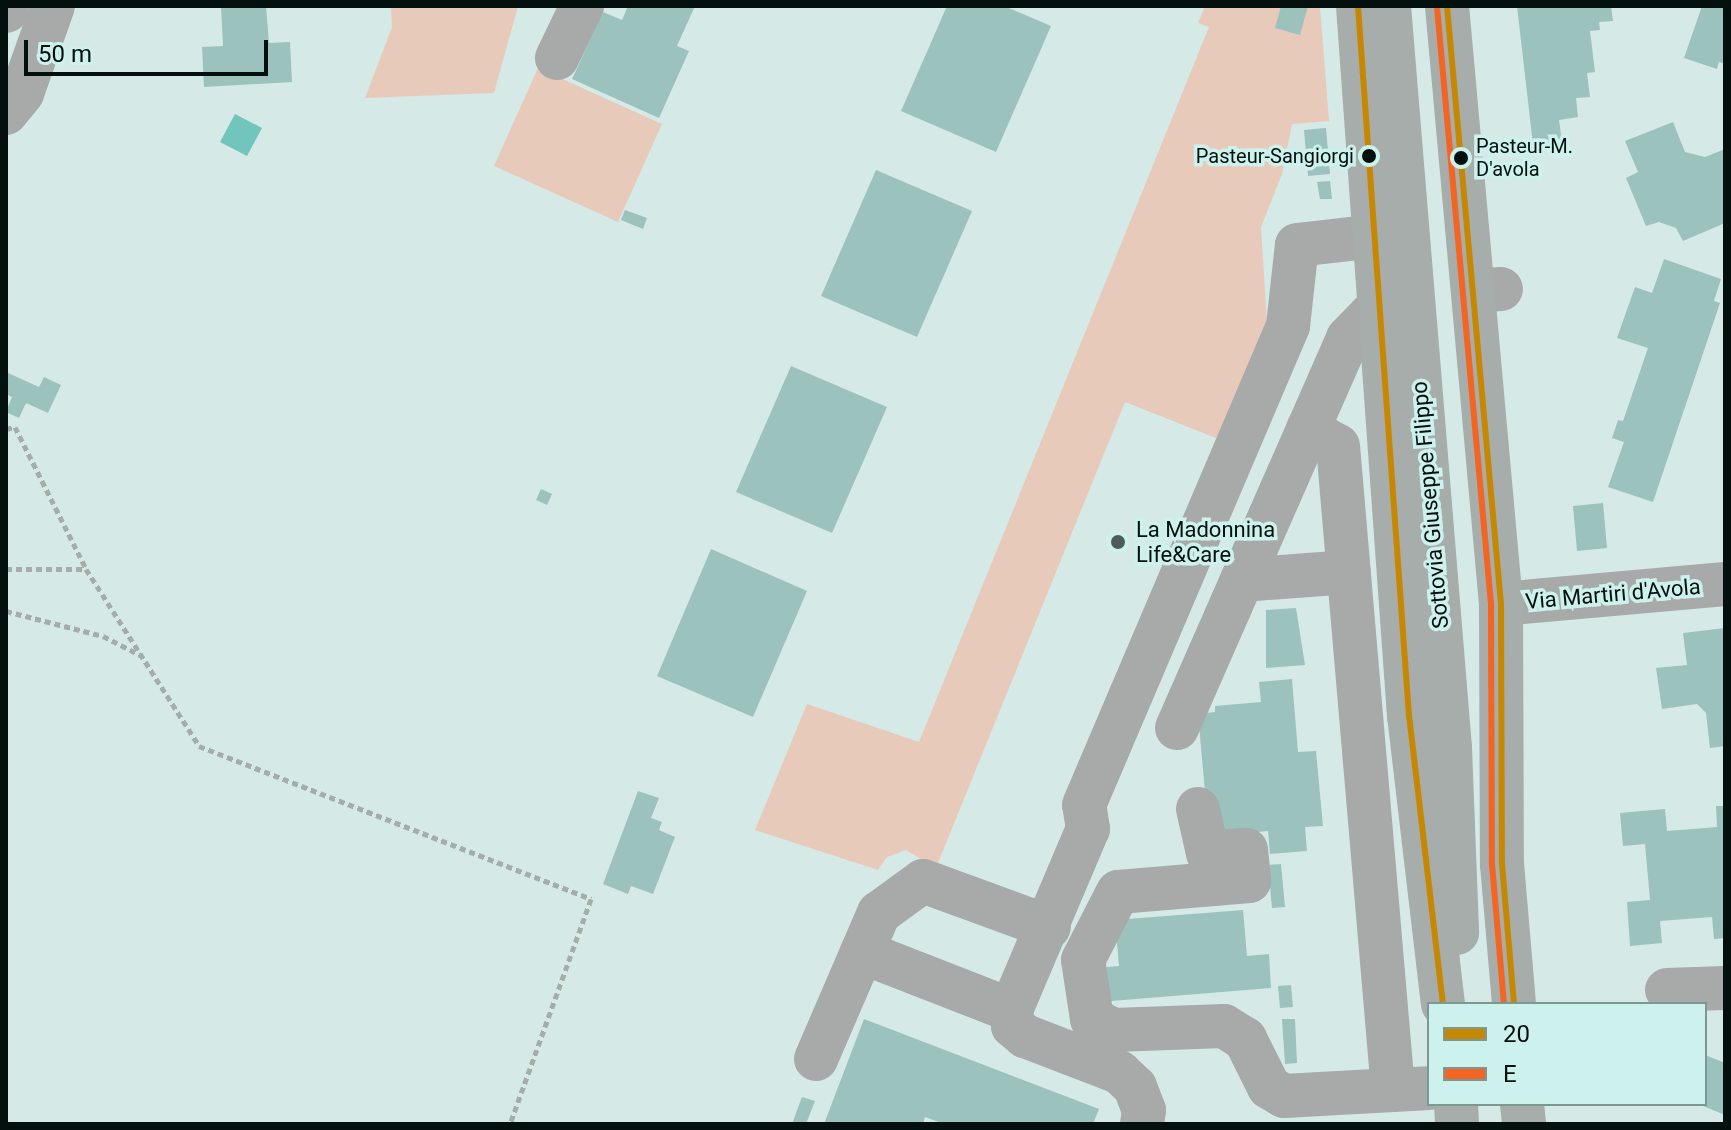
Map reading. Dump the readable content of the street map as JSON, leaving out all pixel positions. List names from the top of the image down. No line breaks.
{"streets":{"main road":["Sottovia Giuseppe Filippo"],"street":["Via Martiri d'Avola"]},"places":["Pasteur-Sangiorgi","Pasteur-M. D'avola","La Madonnina Life&Care"],"lines":["transit line 20","transit line E"],"legend":["20","E"],"scale_bar":"50 m"}
